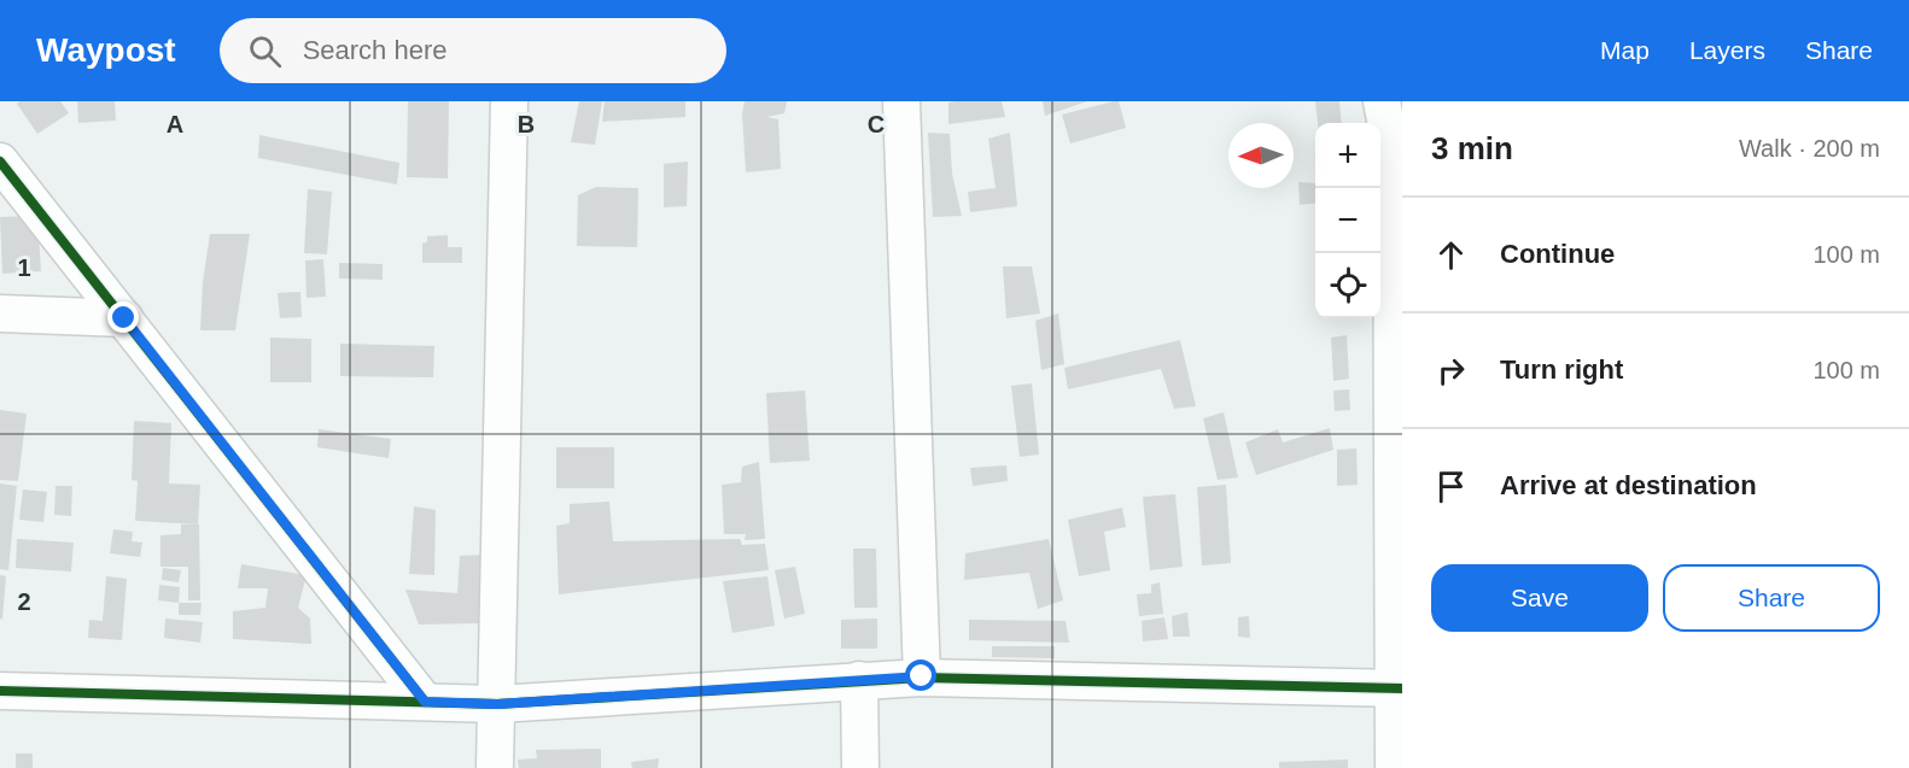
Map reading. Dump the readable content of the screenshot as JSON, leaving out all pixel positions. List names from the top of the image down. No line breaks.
{"north":"left","page":{"header":"Waypost","search":"Search here","nav":["Map","Layers","Share"],"heading":["3 min","Walk · 200 m"],"map_buttons":["+","−"],"list":[["Continue","100 m"],["Turn right","100 m"],"Arrive at destination"],"buttons":["Save","Share"]},"grid":{"columns":["A","B","C"],"rows":["1","2"]}}
